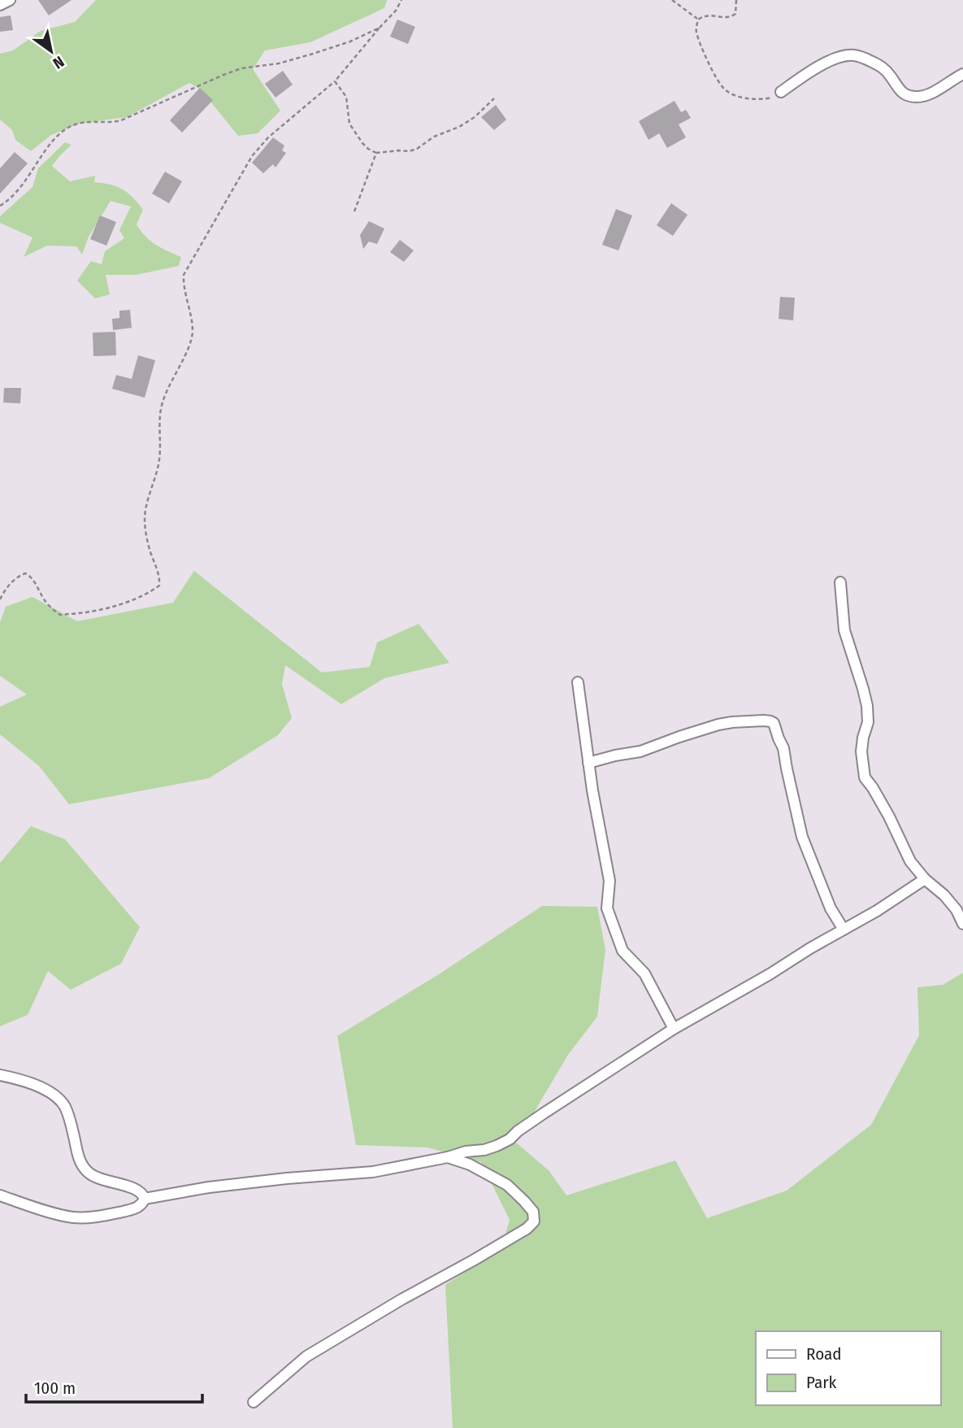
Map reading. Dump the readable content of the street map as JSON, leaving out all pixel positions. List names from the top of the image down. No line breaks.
{"legend":["Road","Park"],"scale_bar":"100 m","north":"bottom right"}
